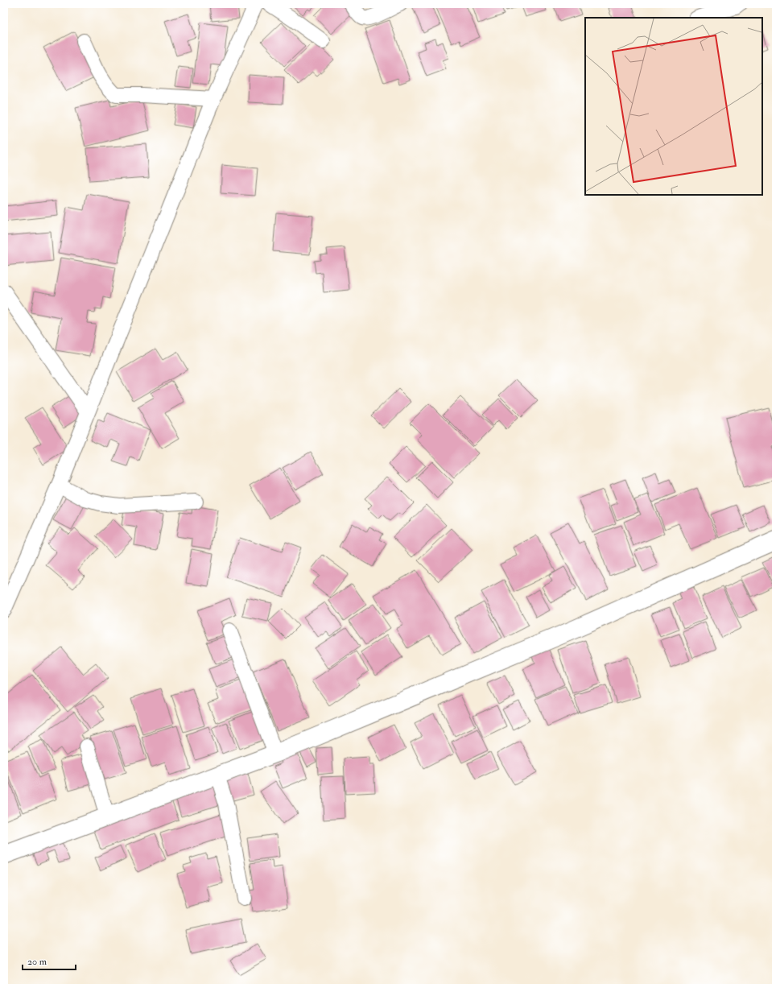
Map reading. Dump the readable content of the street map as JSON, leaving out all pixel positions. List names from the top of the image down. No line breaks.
{"scale_bar":"20 m"}
